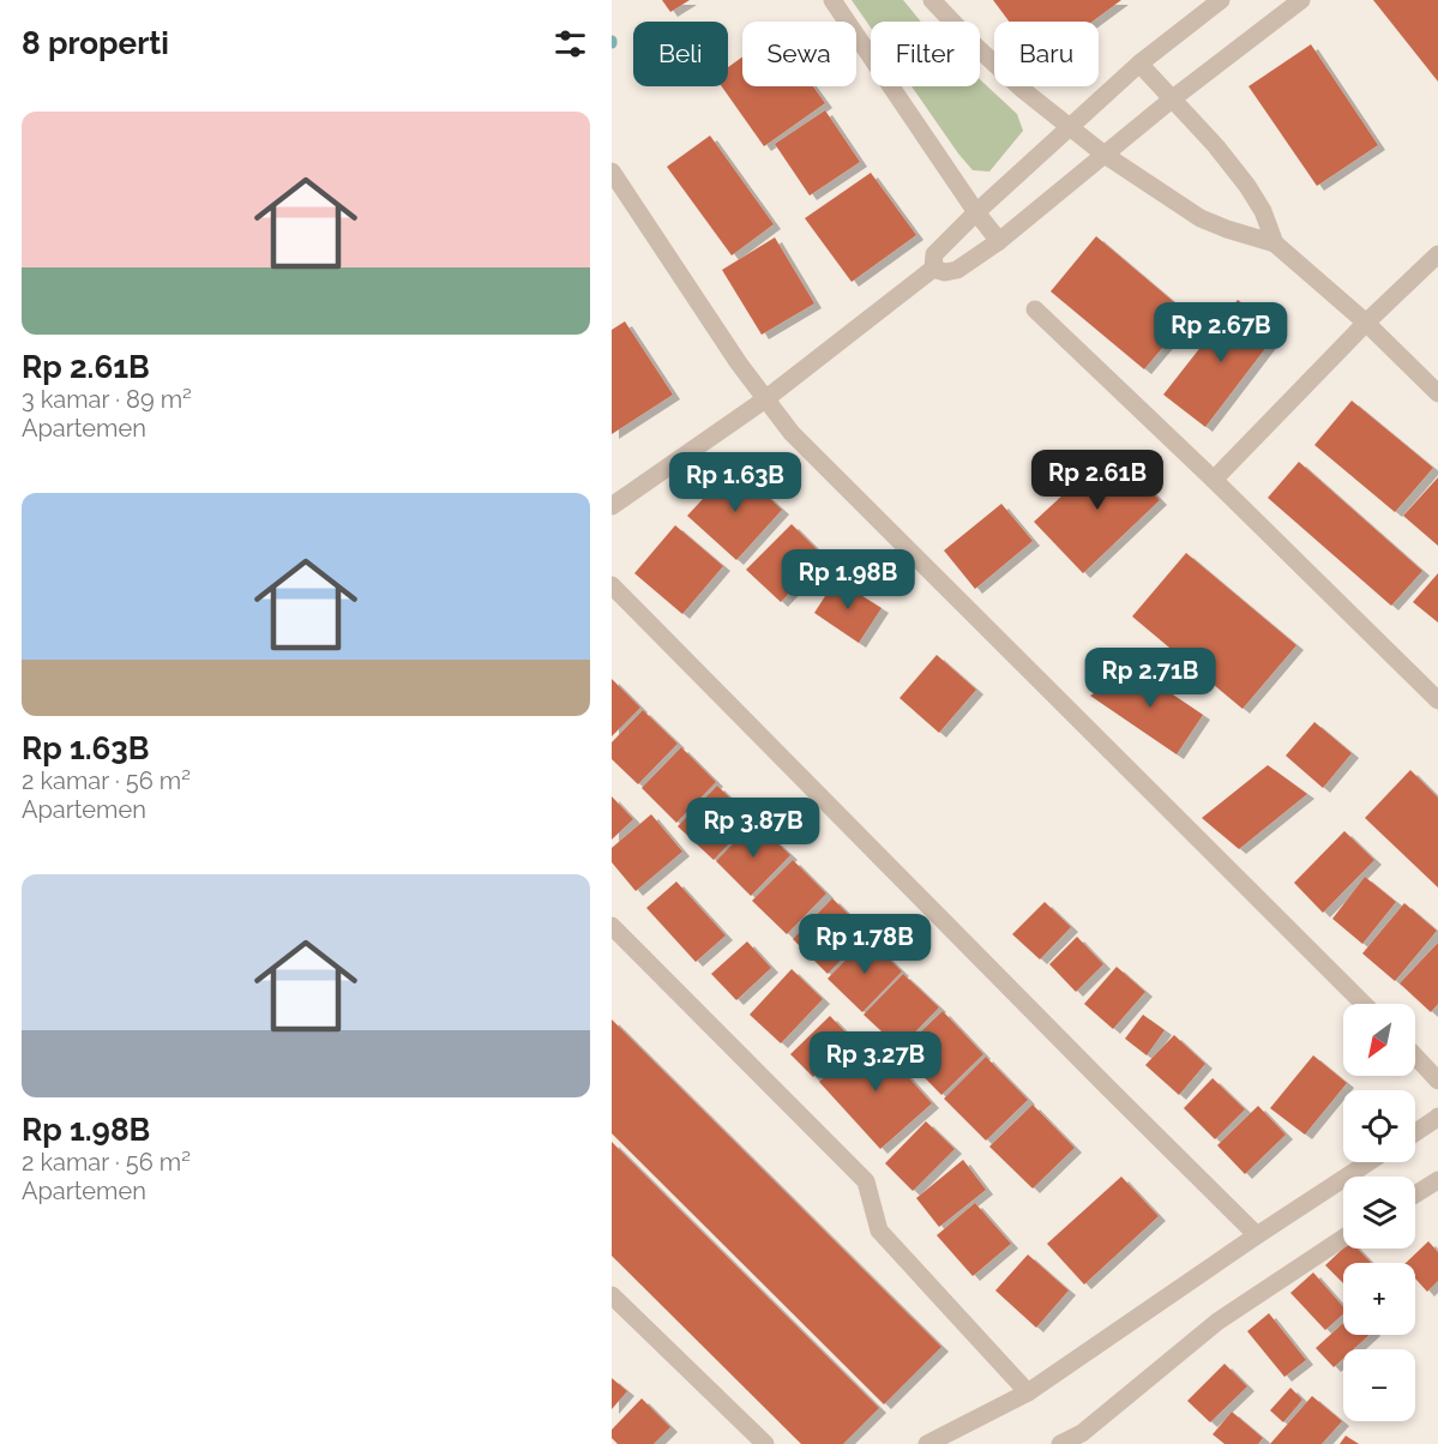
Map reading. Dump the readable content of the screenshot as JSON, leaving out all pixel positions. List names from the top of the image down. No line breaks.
{"north":"bottom left","page":{"heading":"8 properti","chip":["Beli","Sewa","Filter","Baru"],"list":[{"name":"Rp 2.61B","note":"3 kamar · 89 m² · Apartemen"},{"name":"Rp 1.63B","note":"2 kamar · 56 m² · Apartemen"},{"name":"Rp 1.98B","note":"2 kamar · 56 m² · Apartemen"}],"price":["Rp 2.67B","Rp 2.61B","Rp 1.63B","Rp 1.98B","Rp 2.71B","Rp 3.87B","Rp 1.78B","Rp 3.27B"],"map_buttons":["+","−"]}}
